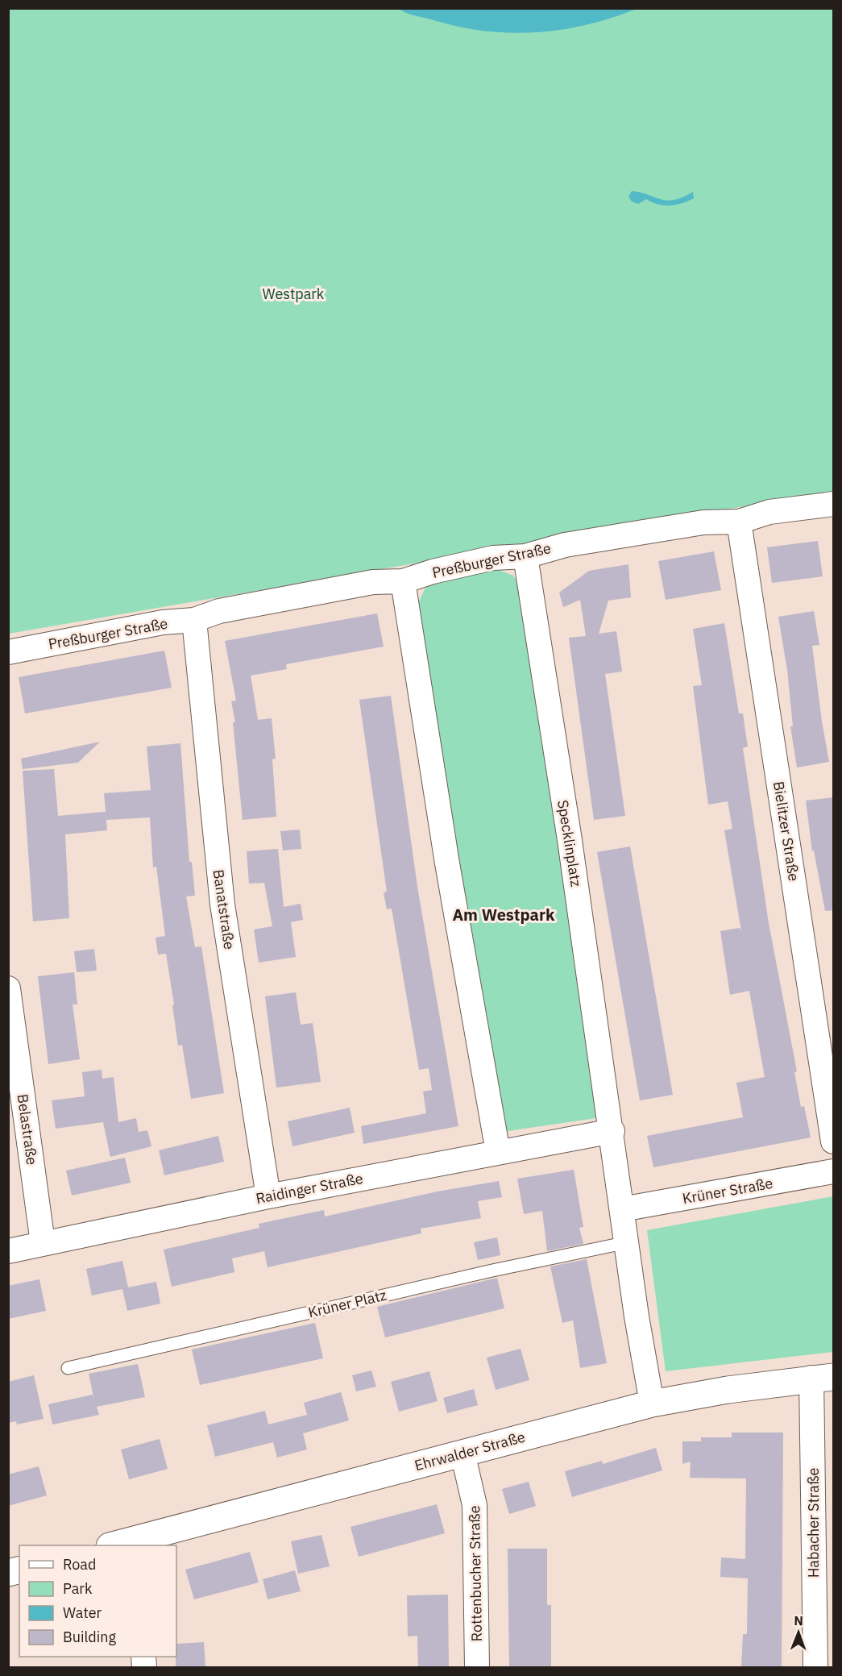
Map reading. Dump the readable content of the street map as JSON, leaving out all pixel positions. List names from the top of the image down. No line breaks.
{"streets":{"street":["Preßburger Straße","Bielitzer Straße","Specklinplatz","Banatstraße","Belastraße","Raidinger Straße","Krüner Straße","Ehrwalder Straße","Habacher Straße","Rottenbucher Straße"],"lane":["Krüner Platz"]},"crossings":[["Preßburger Straße","Bielitzer Straße"],["Preßburger Straße","Specklinplatz"],["Preßburger Straße","Banatstraße"],["Specklinplatz","Raidinger Straße"],["Banatstraße","Raidinger Straße"],["Belastraße","Raidinger Straße"],["Ehrwalder Straße","Habacher Straße"],["Ehrwalder Straße","Rottenbucher Straße"]],"districts":["Am Westpark"],"parks":["Westpark"],"legend":["Road","Park","Water","Building"],"north":"top"}
